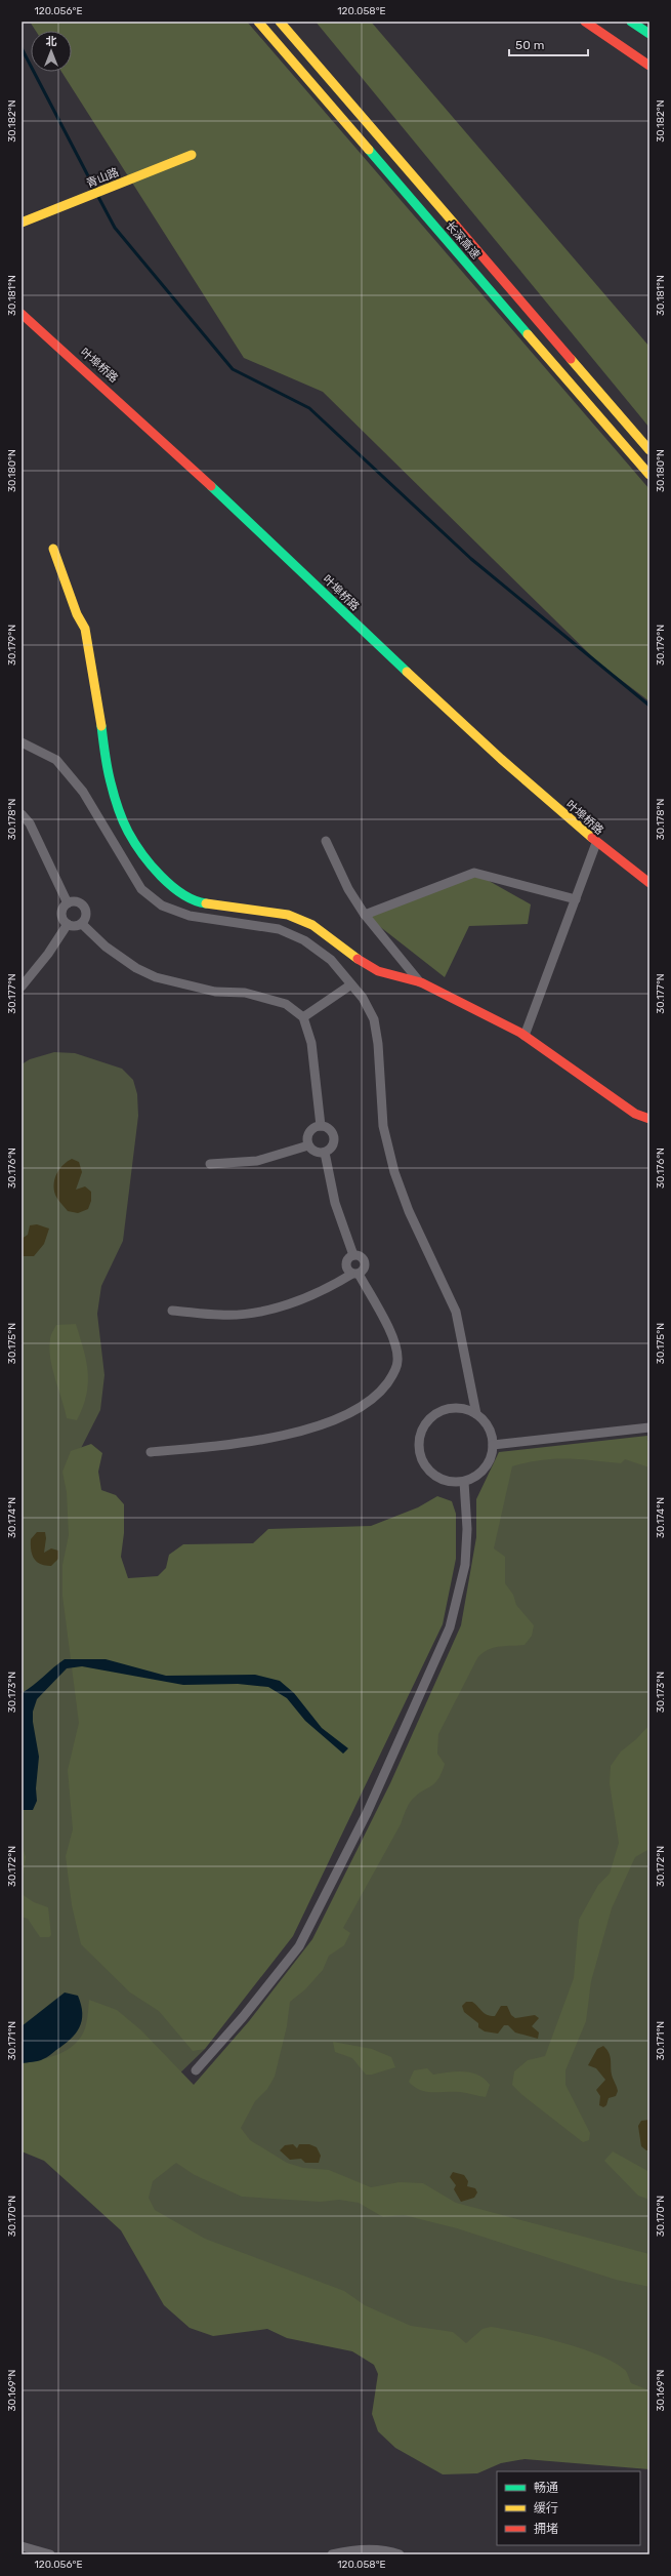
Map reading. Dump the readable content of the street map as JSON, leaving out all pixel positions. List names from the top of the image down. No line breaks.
{"streets":{"main road":["青山路","长深高速","叶埠桥路"]},"legend":["畅通","缓行","拥堵"],"scale_bar":"50 m","north":"top","coordinates":["120.056°E","120.058°E","30.182°N","30.181°N","30.180°N","30.179°N","30.178°N","30.177°N","30.176°N","30.175°N","30.174°N","30.173°N","30.172°N","30.171°N","30.170°N","30.169°N"]}
